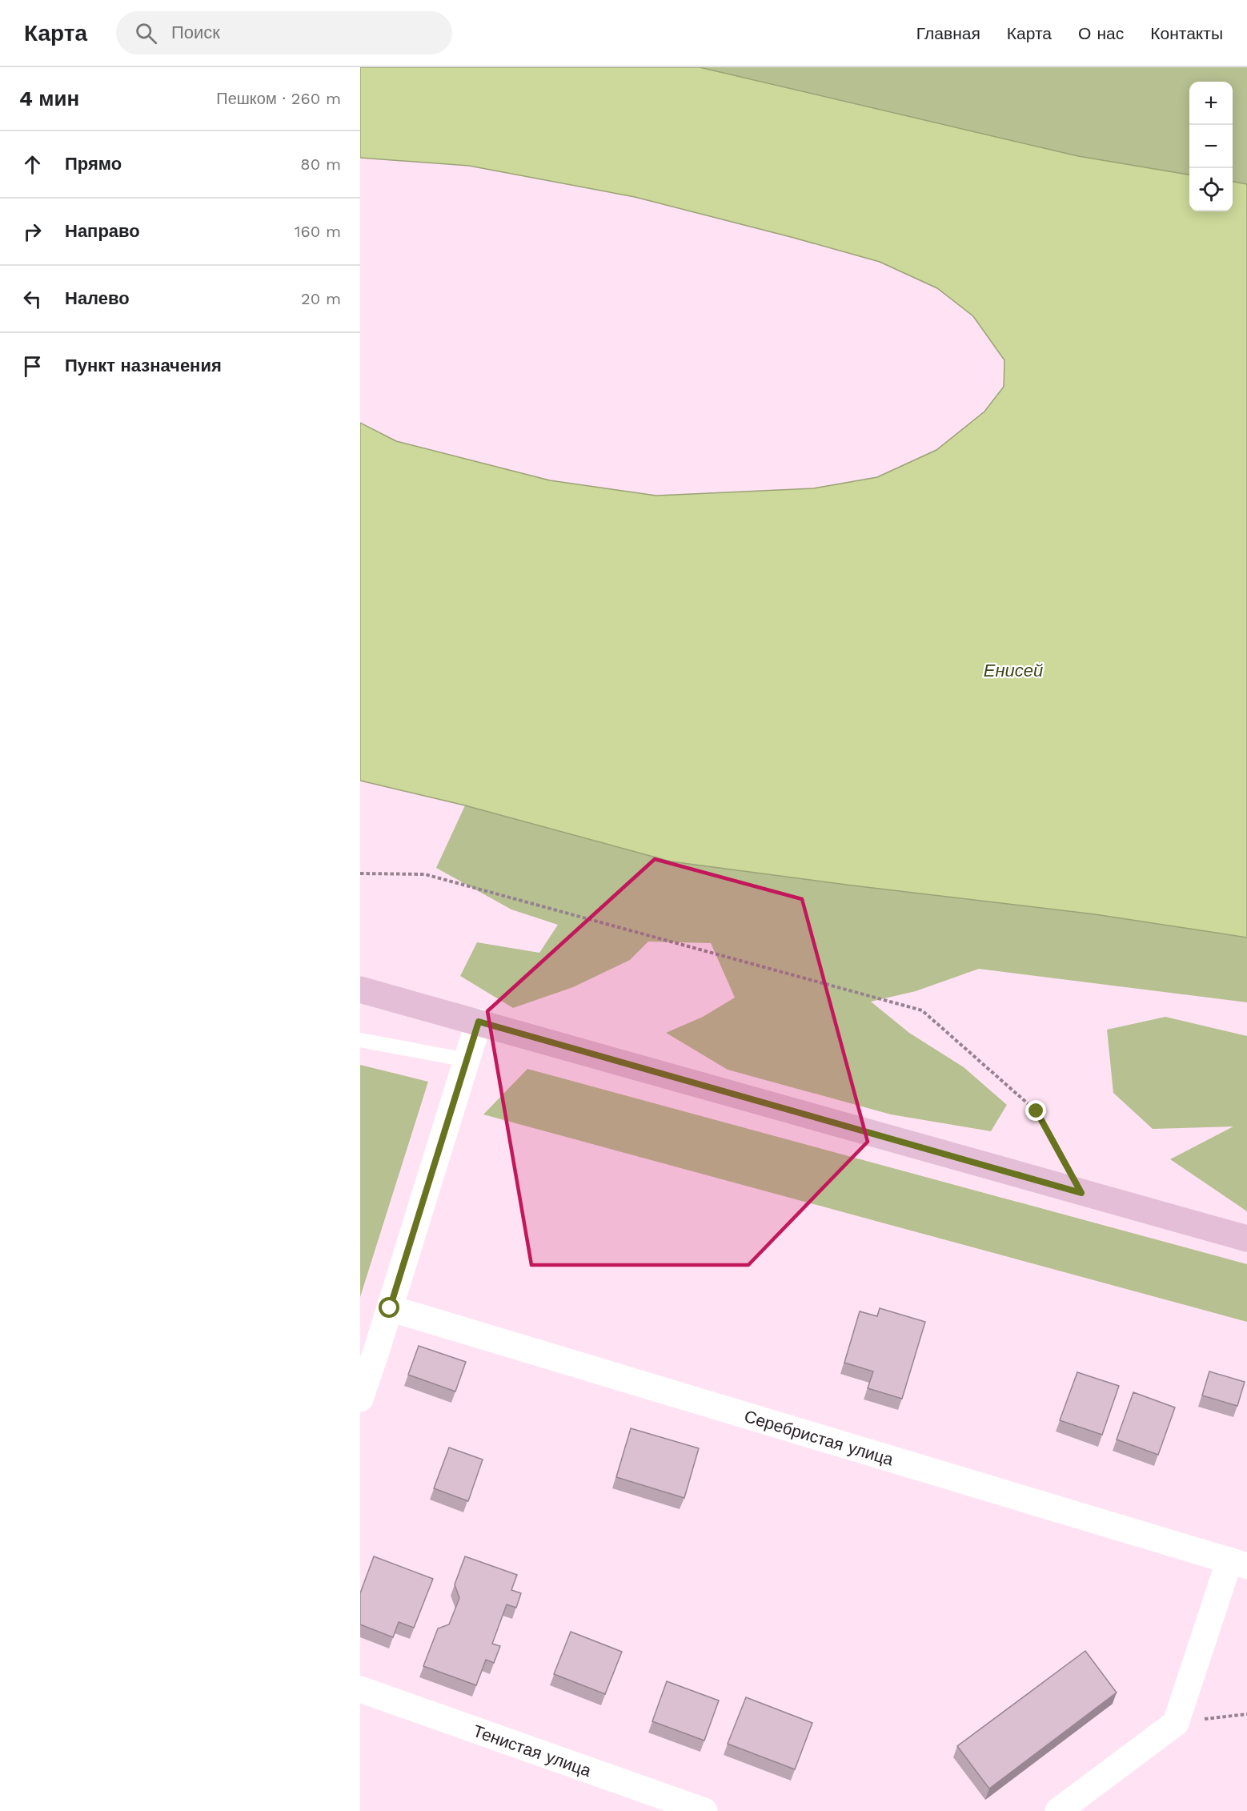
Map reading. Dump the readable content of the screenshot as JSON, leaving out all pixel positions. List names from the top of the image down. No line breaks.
{"streets":{"street":["Серебристая улица","Тенистая улица"]},"water":["Енисей"],"page":{"header":"Карта","search":"Поиск","nav":["Главная","Карта","О нас","Контакты"],"heading":["4 мин","Пешком · 260 m"],"map_buttons":["+","−"],"list":[["Прямо","80 m"],["Направо","160 m"],["Налево","20 m"],"Пункт назначения"]}}
